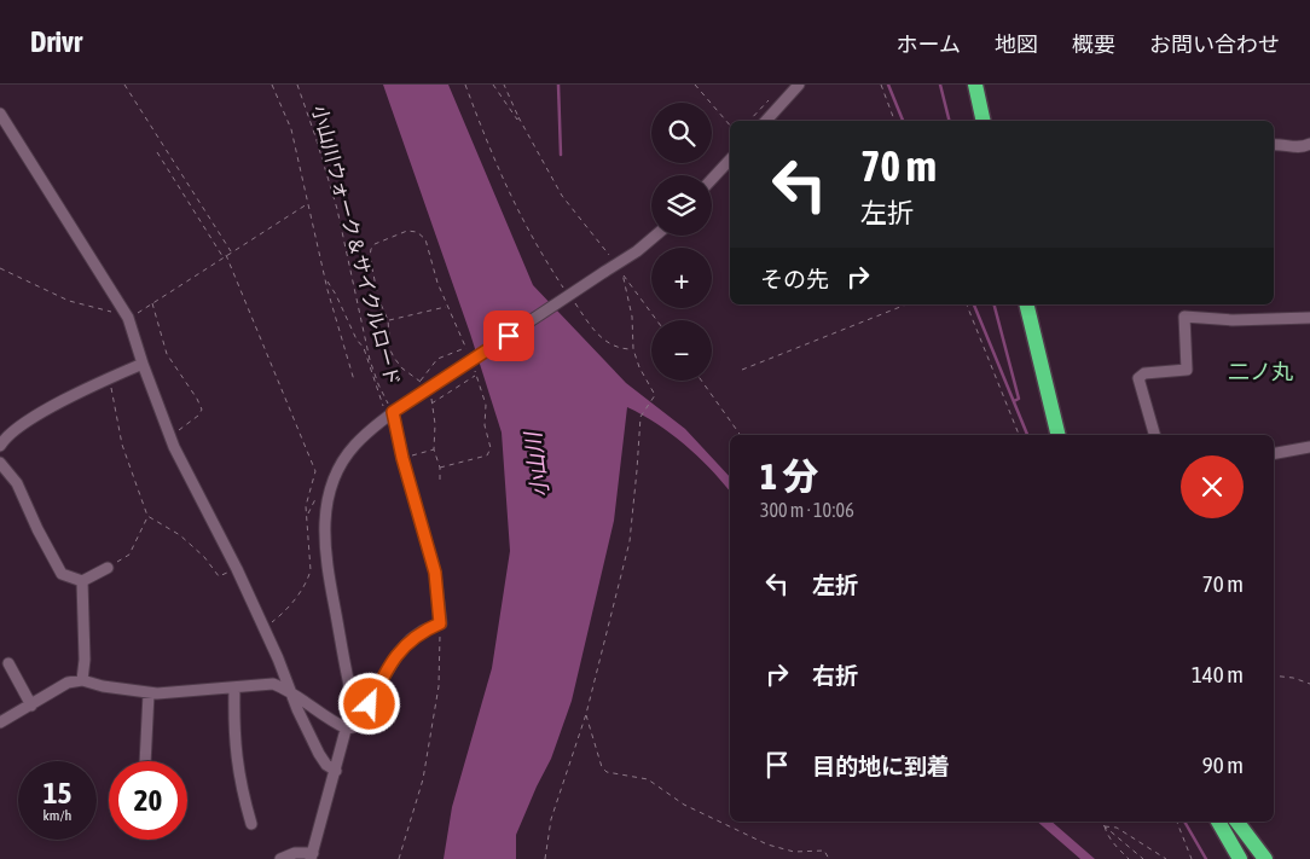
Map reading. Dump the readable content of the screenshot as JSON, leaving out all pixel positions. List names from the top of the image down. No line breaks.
{"streets":{"path":["小山川ウォーク＆サイクルロード"]},"districts":["二ノ丸"],"water":["小山川"],"page":{"header":"Drivr","nav":["ホーム","地図","概要","お問い合わせ"],"map_buttons":["+","−"],"turn":["70 m","左折"],"then":"その先","heading":["1 分","300 m · 10:06"],"list":[{"name":"左折","value":"70 m"},{"name":"右折","value":"140 m"},{"name":"目的地に到着","value":"90 m"}],"speed":"15 km/h","limit":"20"}}
